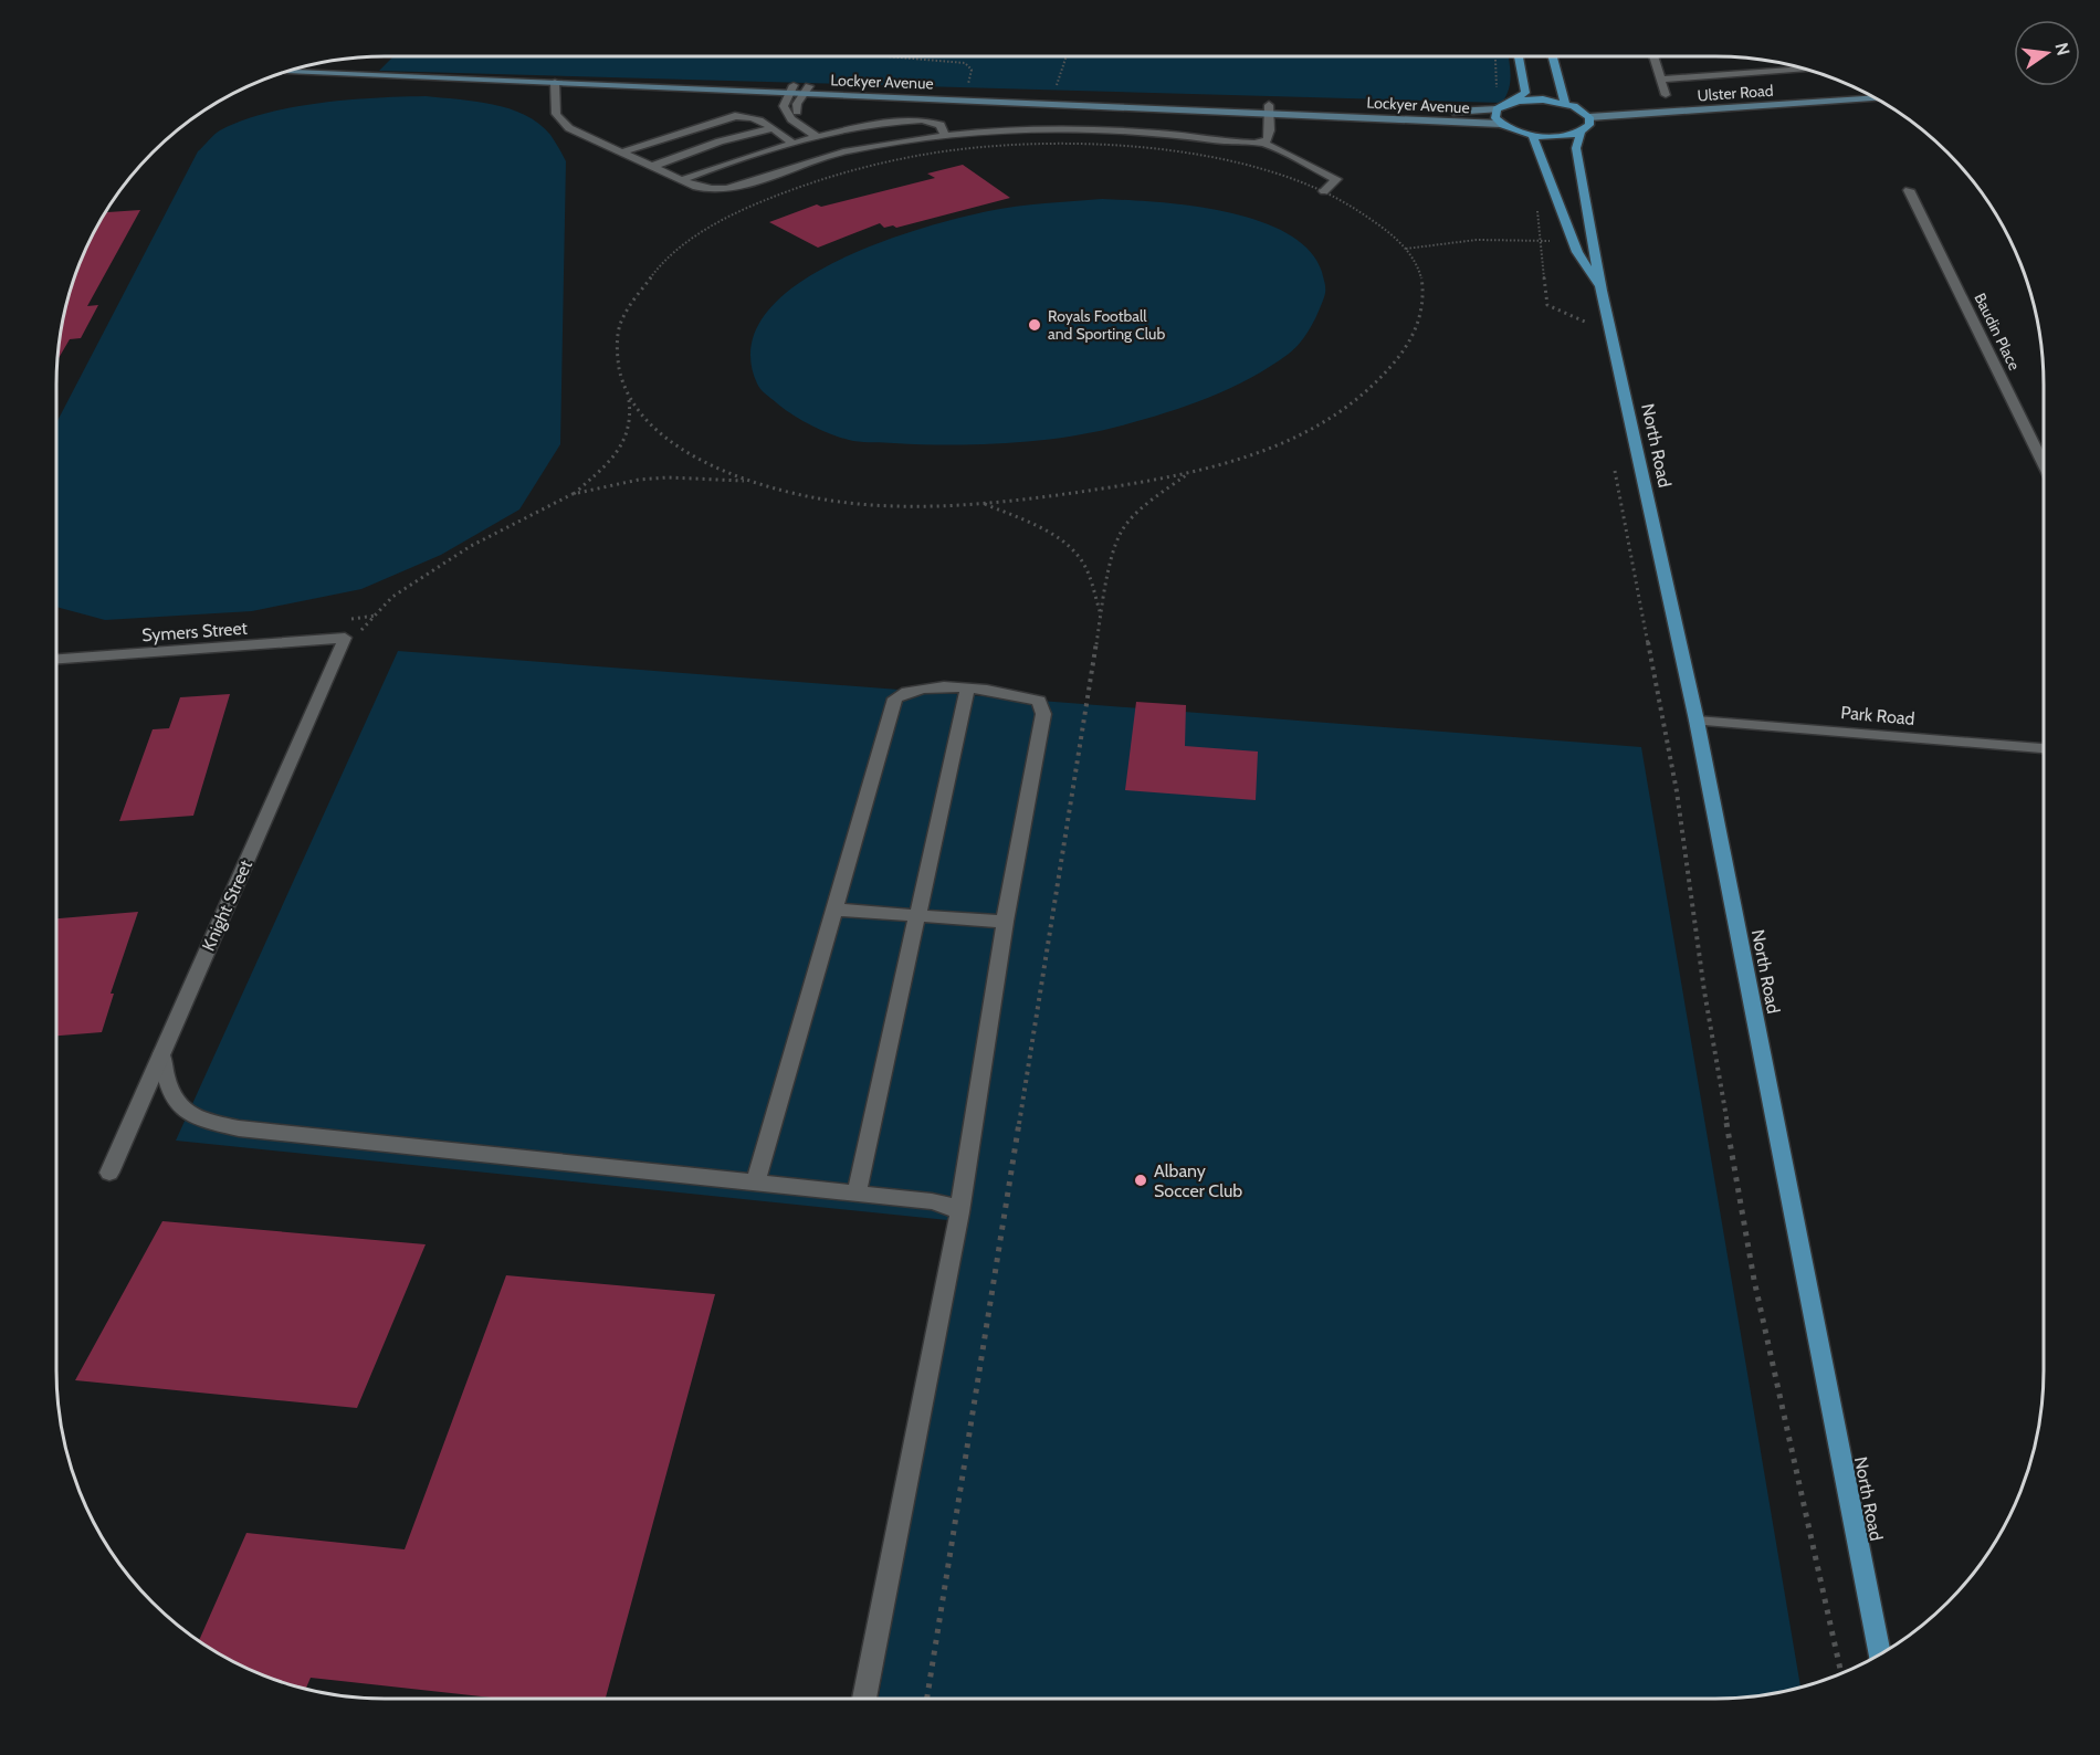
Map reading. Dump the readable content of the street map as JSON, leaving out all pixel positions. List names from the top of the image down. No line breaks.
{"streets":{"main road":["Lockyer Avenue","Ulster Road","North Road"],"street":["Baudin Place","Symers Street","Park Road","Knight Street"]},"crossings":[["North Road","Park Road"],["Symers Street","Knight Street"]],"places":["Royals Football and Sporting Club","Albany Soccer Club"],"north":"right"}
